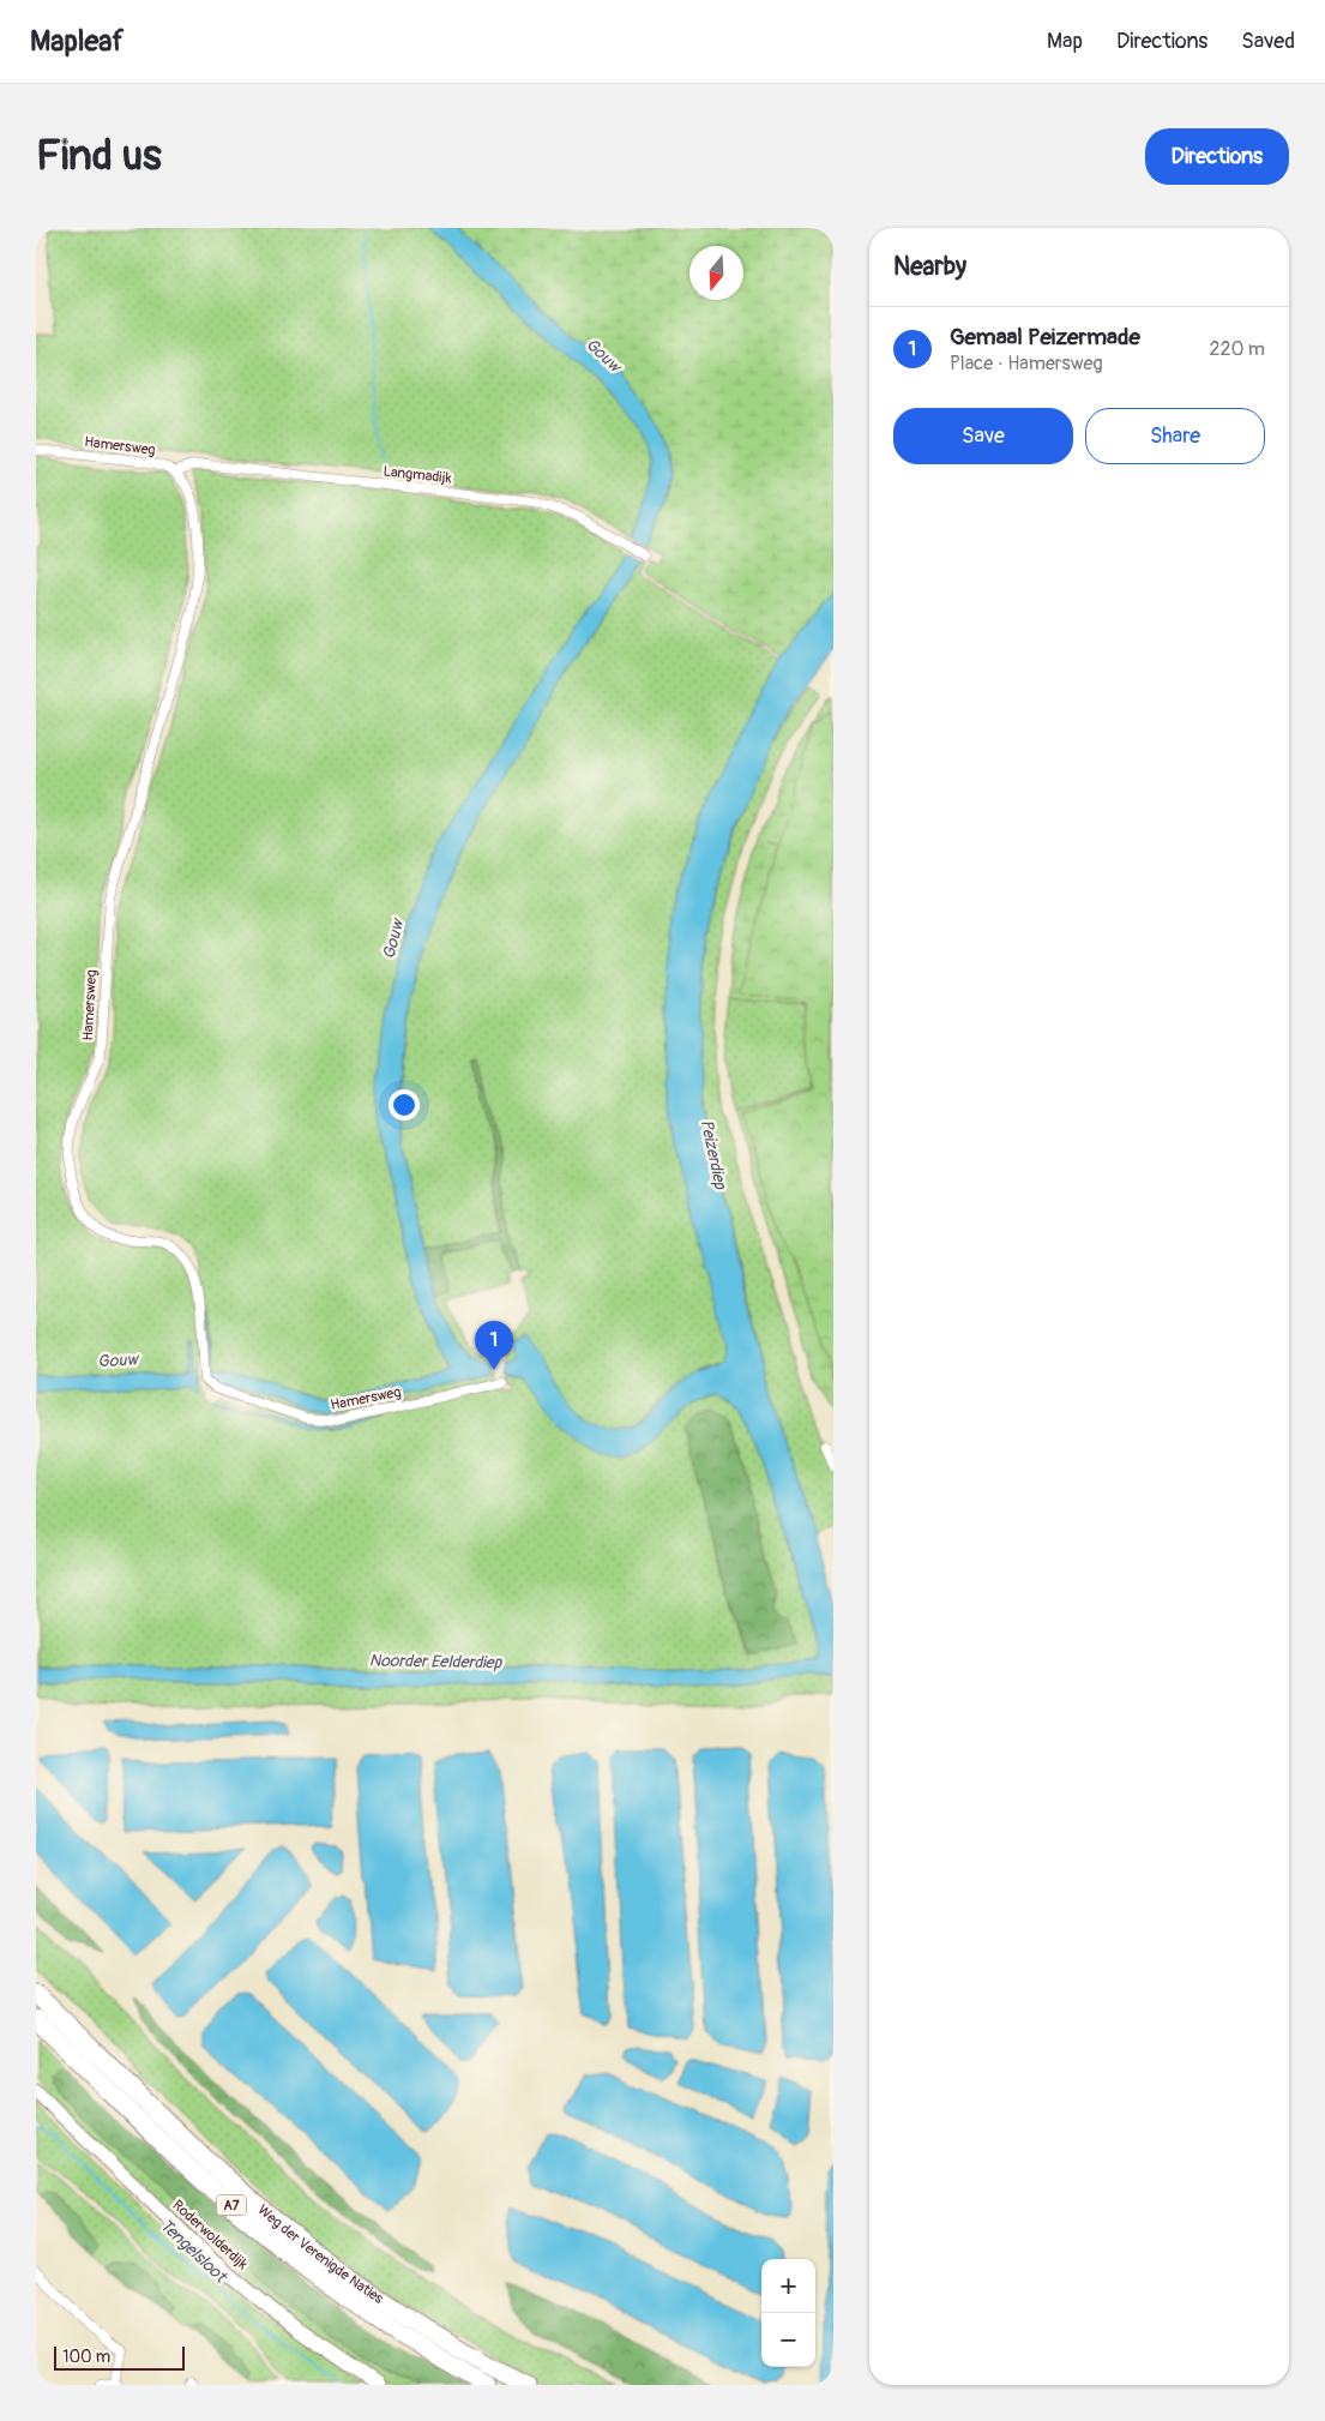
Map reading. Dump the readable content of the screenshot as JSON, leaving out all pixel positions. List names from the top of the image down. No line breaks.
{"streets":{"highway":["A7","Weg der Verenigde Naties"],"street":["Hamersweg","Langmadijk","Roderwolderdijk"]},"crossings":[["Hamersweg","Langmadijk"],["A7","Weg der Verenigde Naties"]],"water":["Gouw","Peizerdiep","Noorder Eelderdiep","Tengelsloot"],"scale_bar":"100 m","north":"bottom","page":{"header":"Mapleaf","nav":["Map","Directions","Saved"],"buttons":["Directions",["Save","Share"]],"title":"Find us","heading":"Nearby","list":[{"mark":"1","name":"Gemaal Peizermade","note":"Place · Hamersweg","value":"220 m"}],"pins":"1","map_buttons":["+","−"],"scale":"100 m"}}
